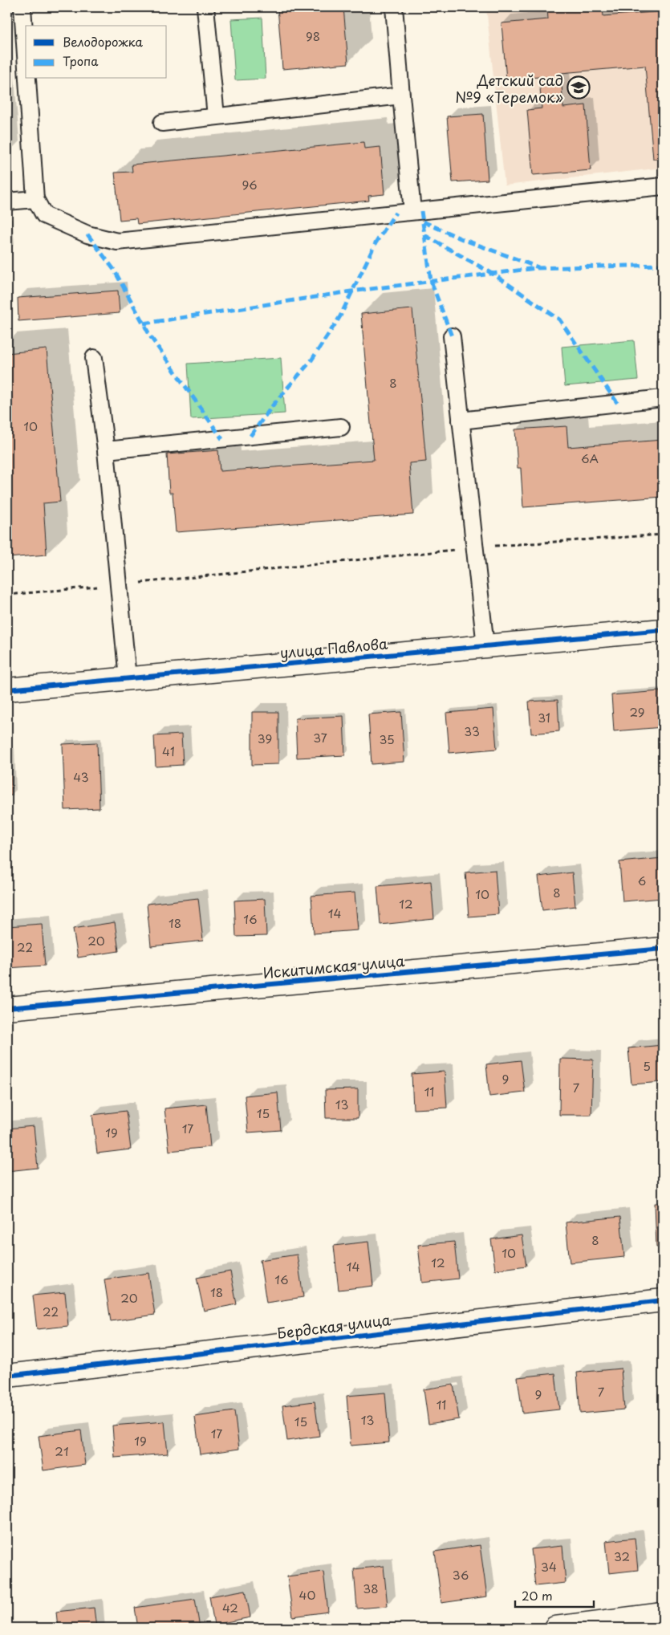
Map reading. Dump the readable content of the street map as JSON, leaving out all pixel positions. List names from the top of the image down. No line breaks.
{"streets":{"street":["улица Павлова","Искитимская улица","Бердская улица"]},"places":{"school or university":["Детский сад №9 «Теремок»"]},"house_numbers":["98","96","8","10","6А","29","31","33","37","39","35","41","43","6","8","10","12","14","16","18","20","22","5","9","7","11","13","15","17","19","8","10","12","14","16","18","20","22","7","9","11","13","15","17","19","21","32","34","36","38","40","42"],"legend":["Велодорожка","Тропа"],"scale_bar":"20 m"}
